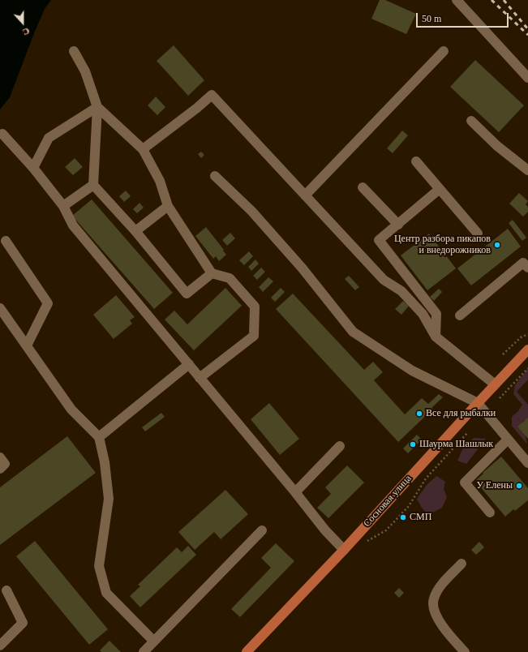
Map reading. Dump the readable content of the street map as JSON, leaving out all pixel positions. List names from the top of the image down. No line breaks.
{"streets":{"main road":["Сосновая улица"]},"places":["Центр разбора пикапов и внедорожников","Все для рыбалки","Шаурма Шашлык","У Елены","СМП"],"scale_bar":"50 m","north":"bottom"}
